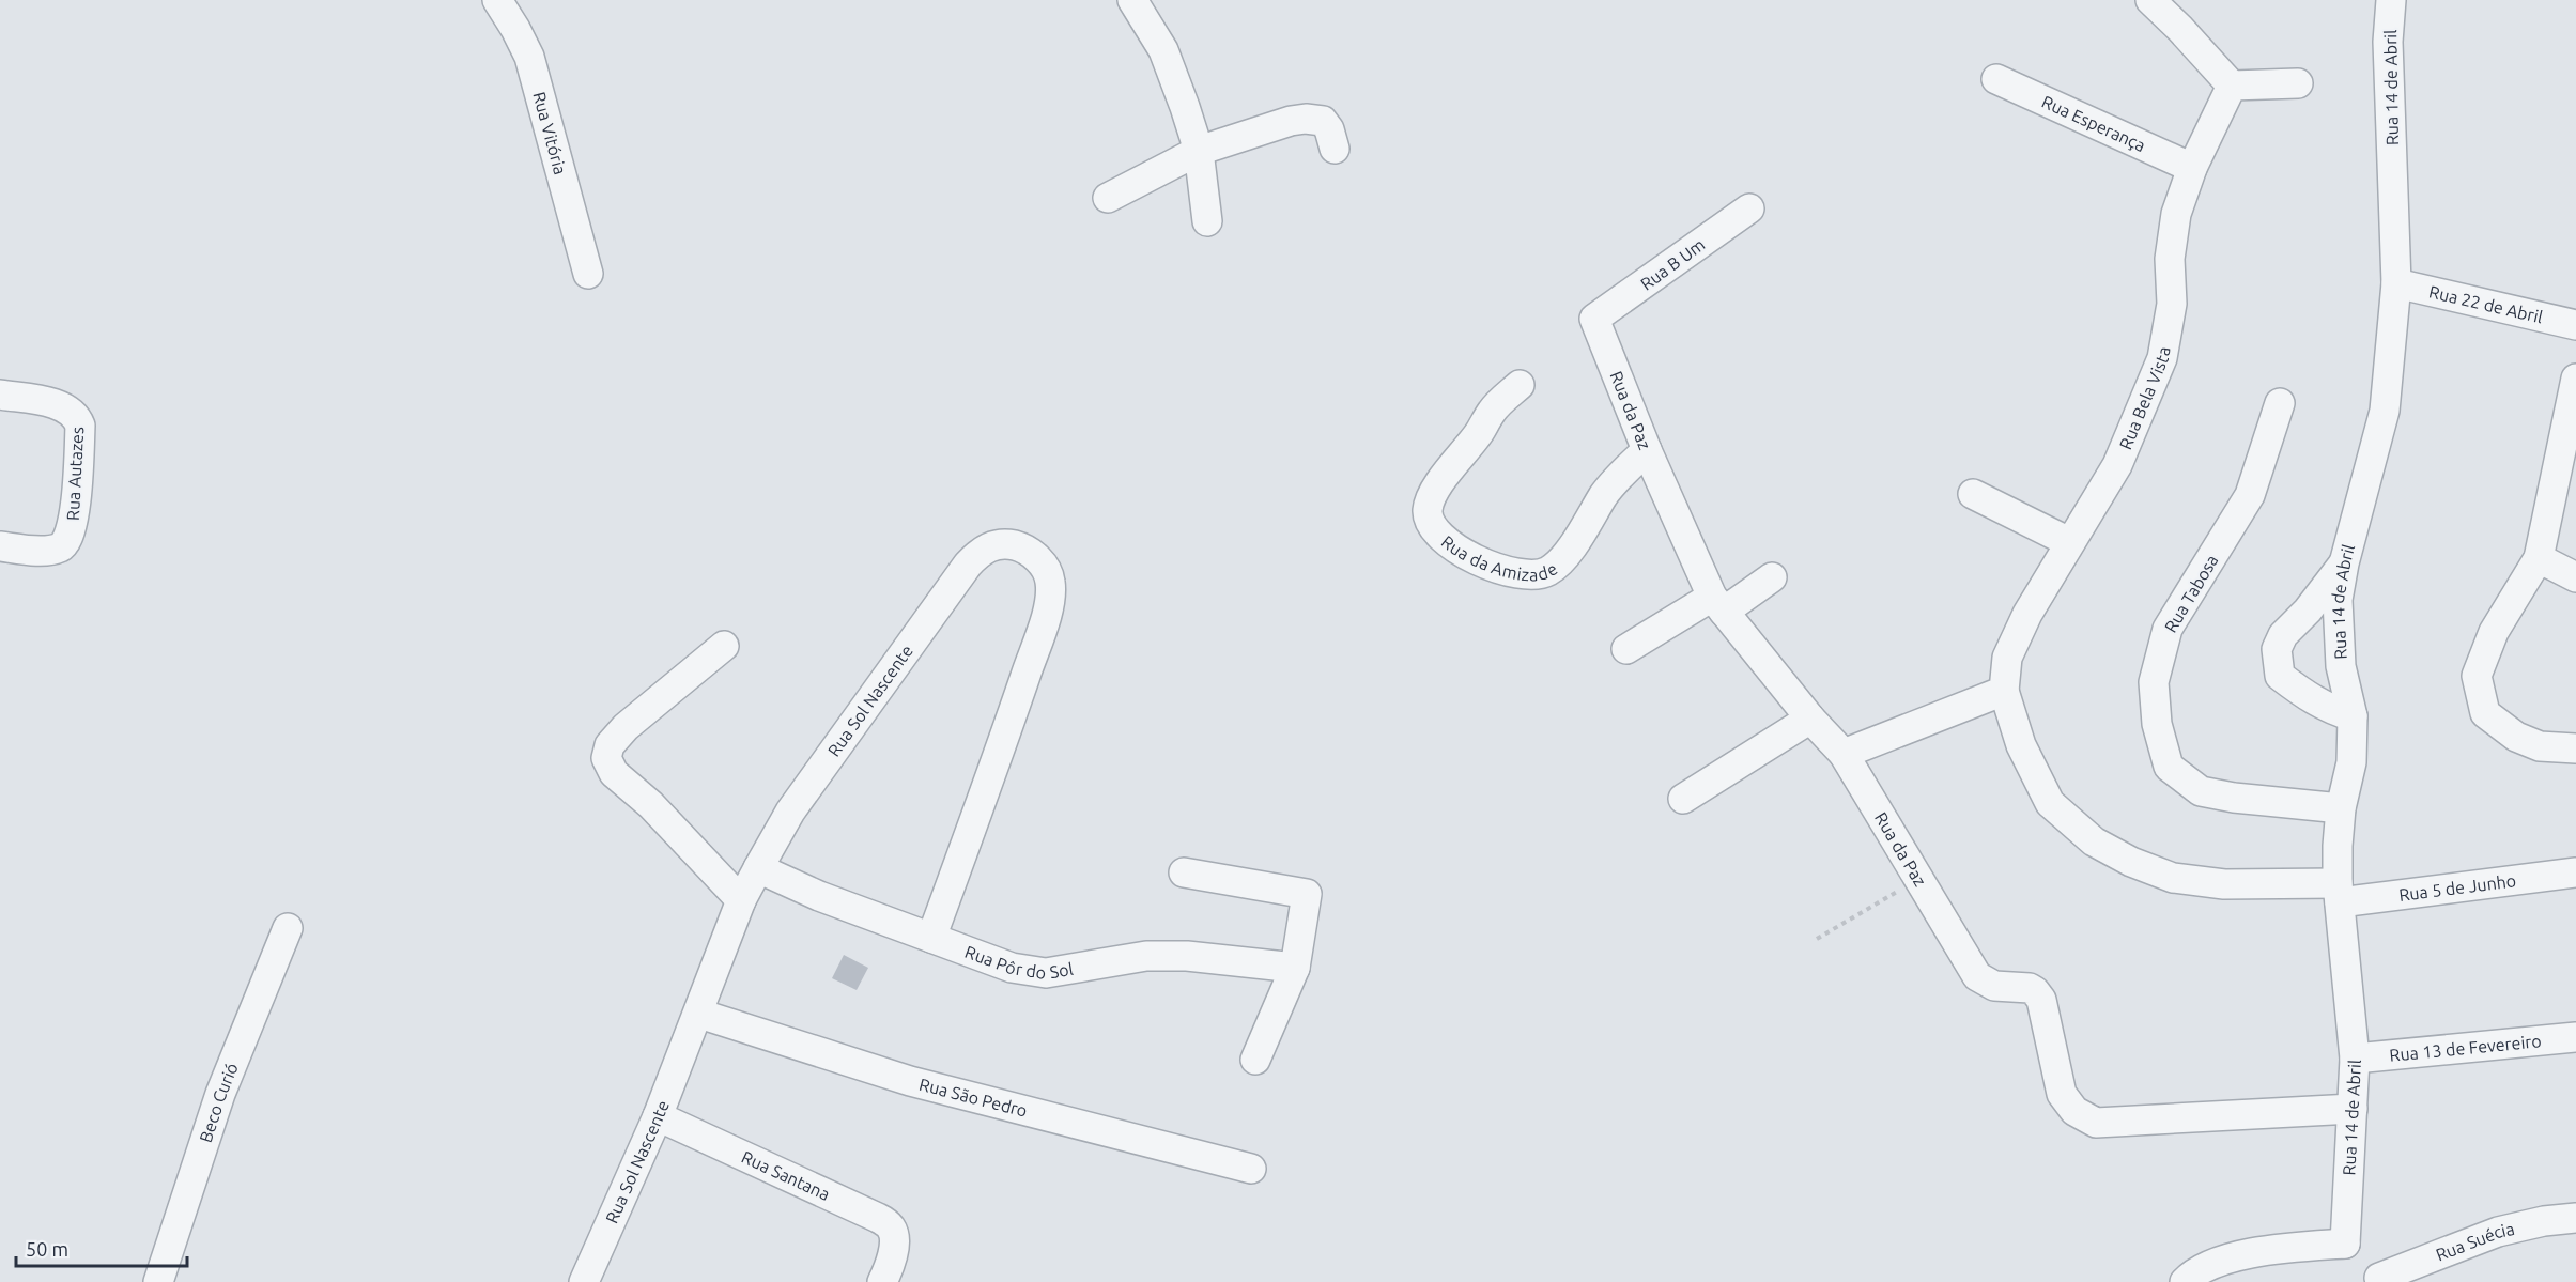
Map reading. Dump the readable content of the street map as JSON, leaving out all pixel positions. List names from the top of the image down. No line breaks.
{"streets":{"street":["Rua 14 de Abril","Rua Esperança","Rua Vitória","Rua B Um","Rua 22 de Abril","Rua Bela Vista","Rua da Paz","Rua Autazes","Rua da Amizade","Rua Tabosa","Rua Sol Nascente","Rua 5 de Junho","Rua Pôr do Sol","Rua 13 de Fevereiro","Rua São Pedro","Beco Curió","Rua Santana","Rua Suécia"]},"crossings":[["Rua 14 de Abril","Rua 22 de Abril"],["Rua 14 de Abril","Rua Bela Vista"],["Rua 14 de Abril","Rua da Paz"],["Rua 14 de Abril","Rua Tabosa"],["Rua 14 de Abril","Rua 5 de Junho"],["Rua 14 de Abril","Rua 13 de Fevereiro"],["Rua Esperança","Rua Bela Vista"],["Rua B Um","Rua da Paz"],["Rua Bela Vista","Rua 5 de Junho"],["Rua da Paz","Rua da Amizade"],["Rua Sol Nascente","Rua Pôr do Sol"],["Rua Sol Nascente","Rua São Pedro"],["Rua Sol Nascente","Rua Santana"]],"scale_bar":"50 m"}
